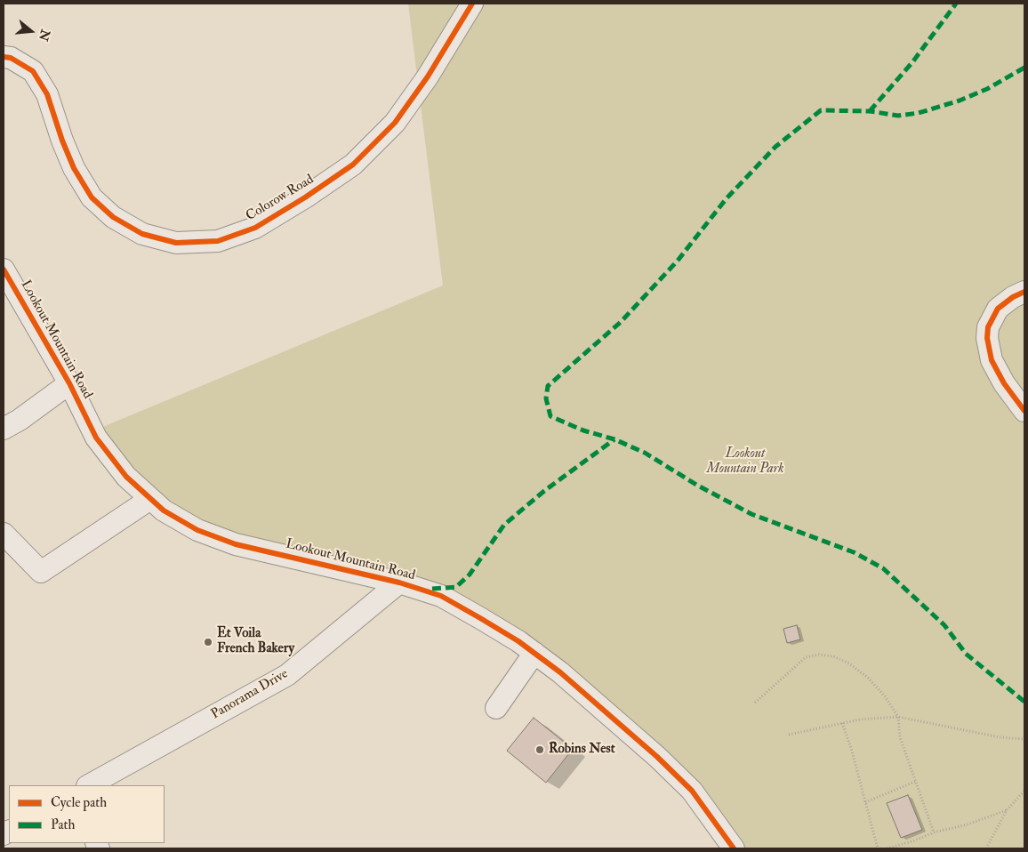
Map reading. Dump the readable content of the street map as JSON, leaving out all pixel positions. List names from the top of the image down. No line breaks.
{"streets":{"street":["Colorow Road","Lookout Mountain Road","Panorama Drive"]},"crossings":[["Lookout Mountain Road","Panorama Drive"]],"parks":["Lookout Mountain Park"],"places":["Et Voila French Bakery","Robins Nest"],"legend":["Cycle path","Path"],"north":"right"}
